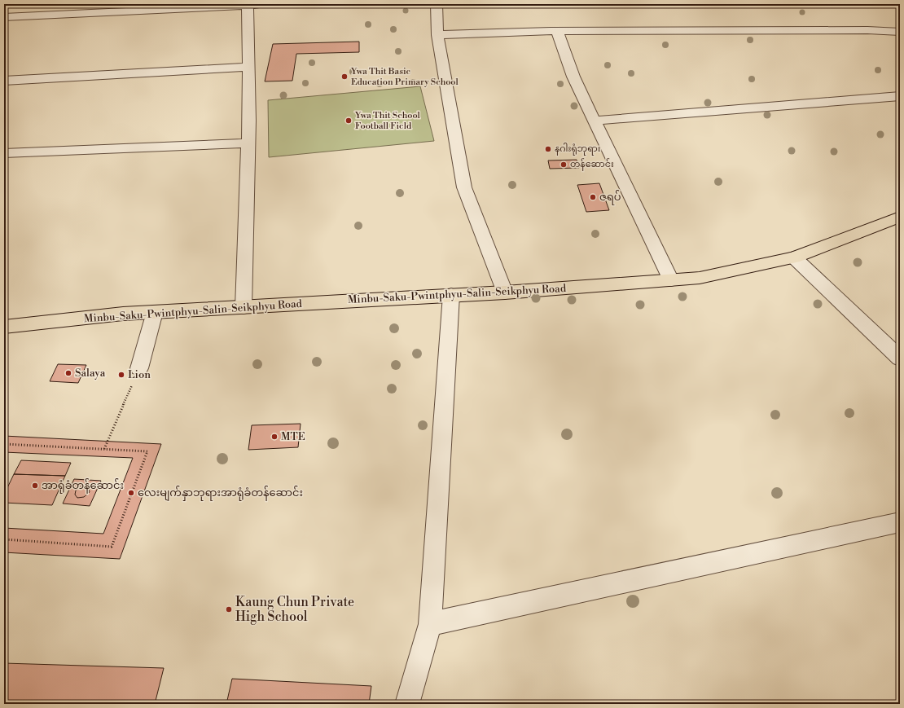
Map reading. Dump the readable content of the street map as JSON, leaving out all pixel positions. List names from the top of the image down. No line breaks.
{"streets":{"main road":["Minbu-Saku-Pwintphyu-Salin-Seikphyu Road"]},"places":["Ywa Thit Basic Education Primary School","Ywa Thit School Football Field","နဂါးရုံဘုရား","တန်ဆောင်း","ဇရပ်","Salaya","Lion","MTE","အာရုံခံတန်ဆောင်း","လေးမျက်နှာဘုရားအာရုံခံတန်ဆောင်း","Kaung Chun Private High School"]}
